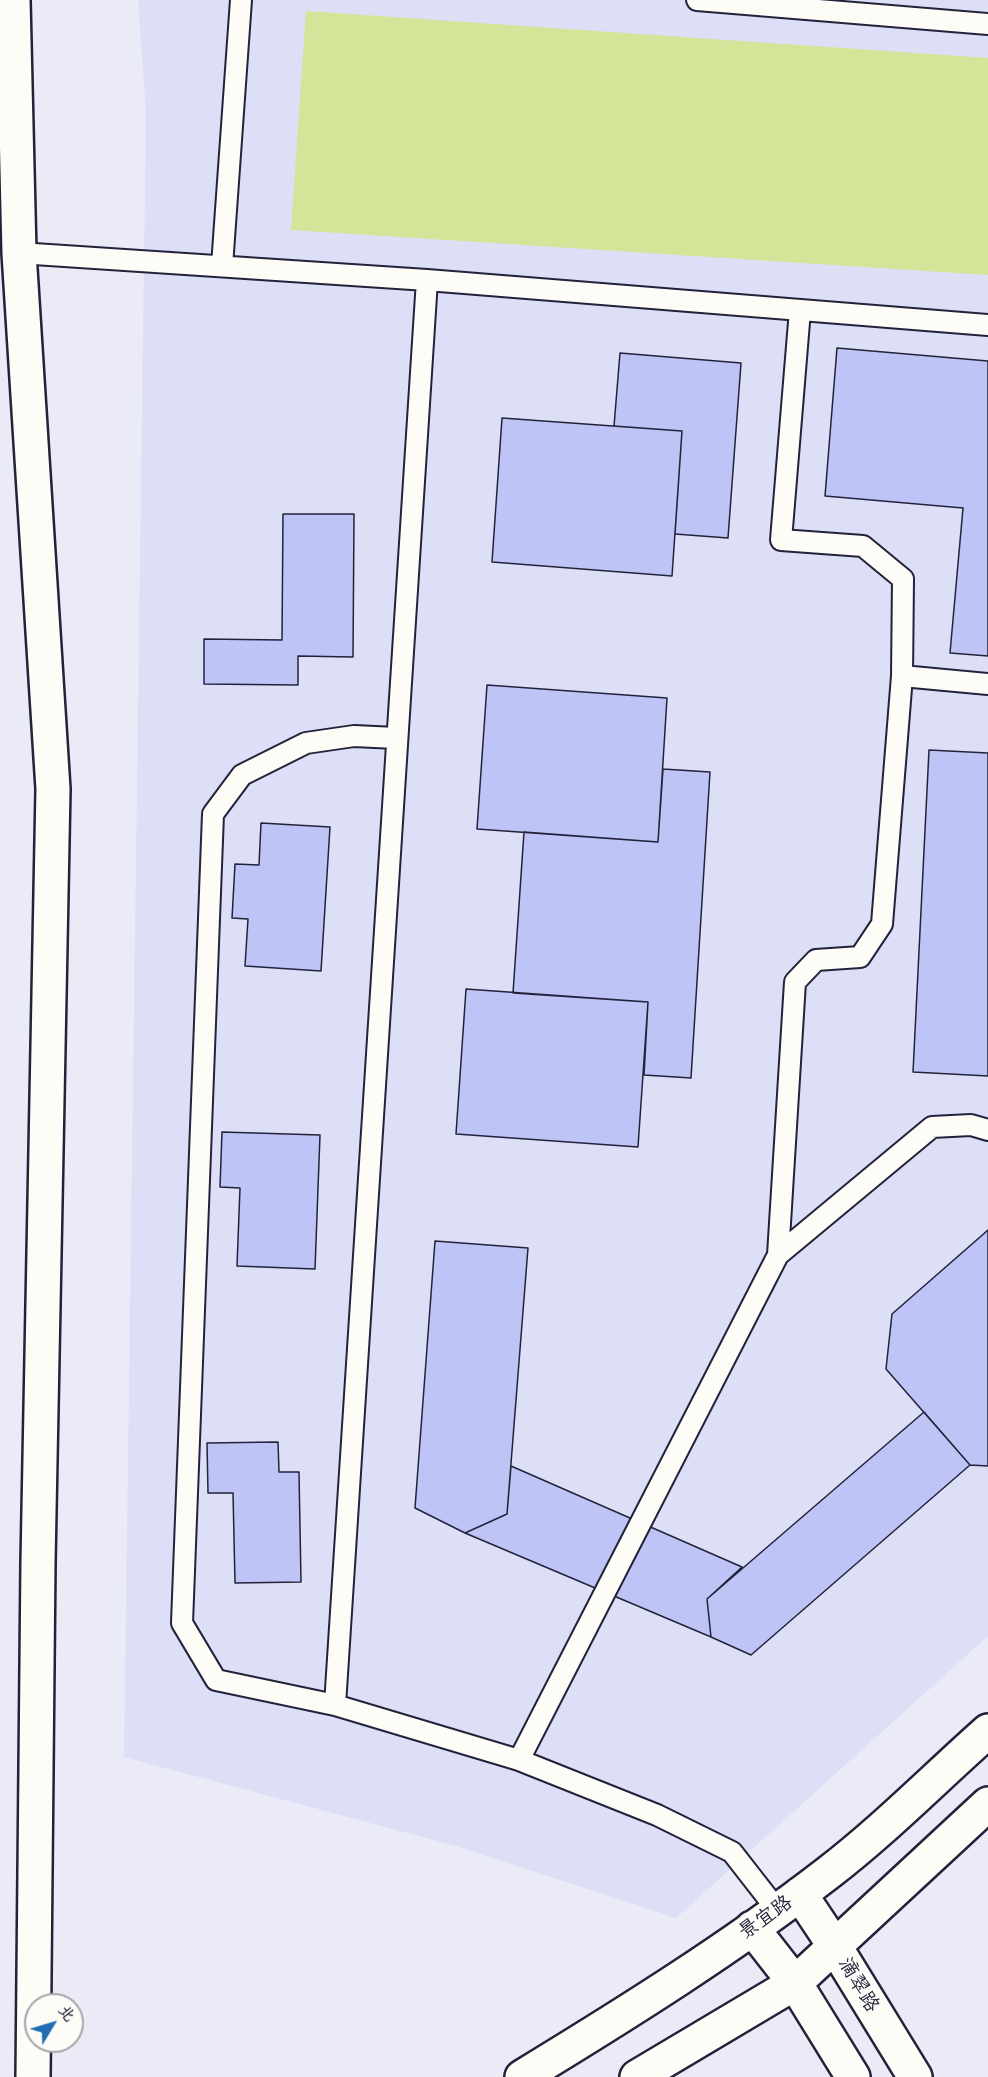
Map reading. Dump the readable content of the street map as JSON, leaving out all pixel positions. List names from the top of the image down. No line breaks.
{"streets":{"main road":["景宜路","滴翠路"]},"crossings":[["景宜路","滴翠路"]],"north":"top right"}
